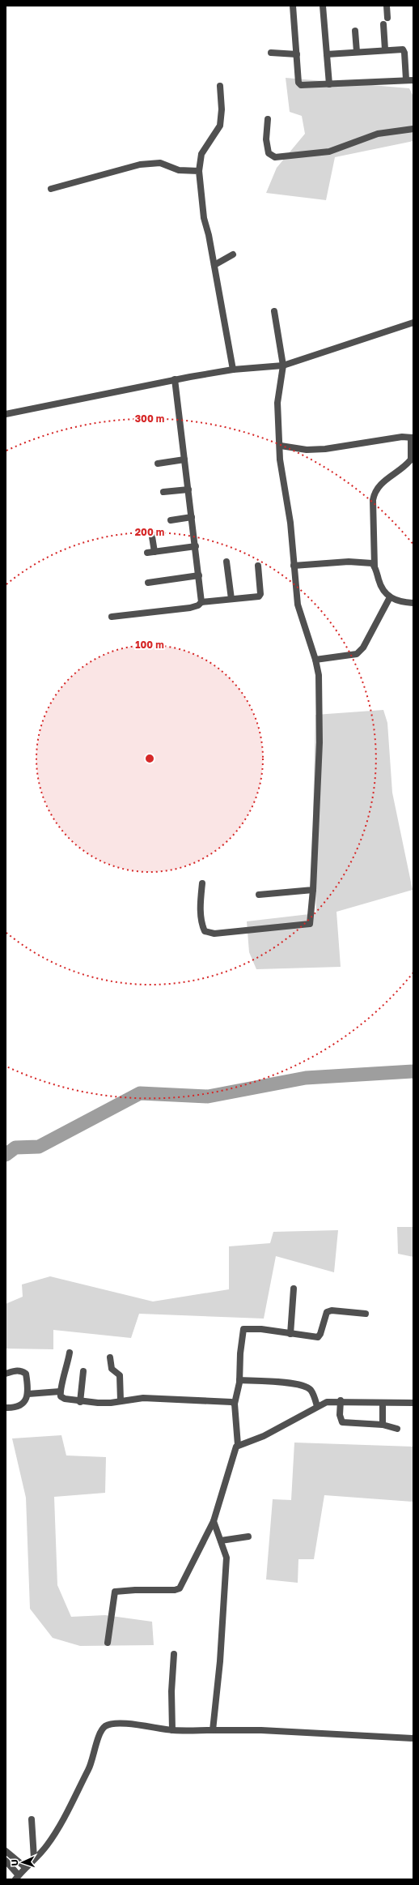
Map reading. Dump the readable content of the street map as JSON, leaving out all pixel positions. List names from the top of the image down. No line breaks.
{"north":"left","rings":["300 m","200 m","100 m"]}
